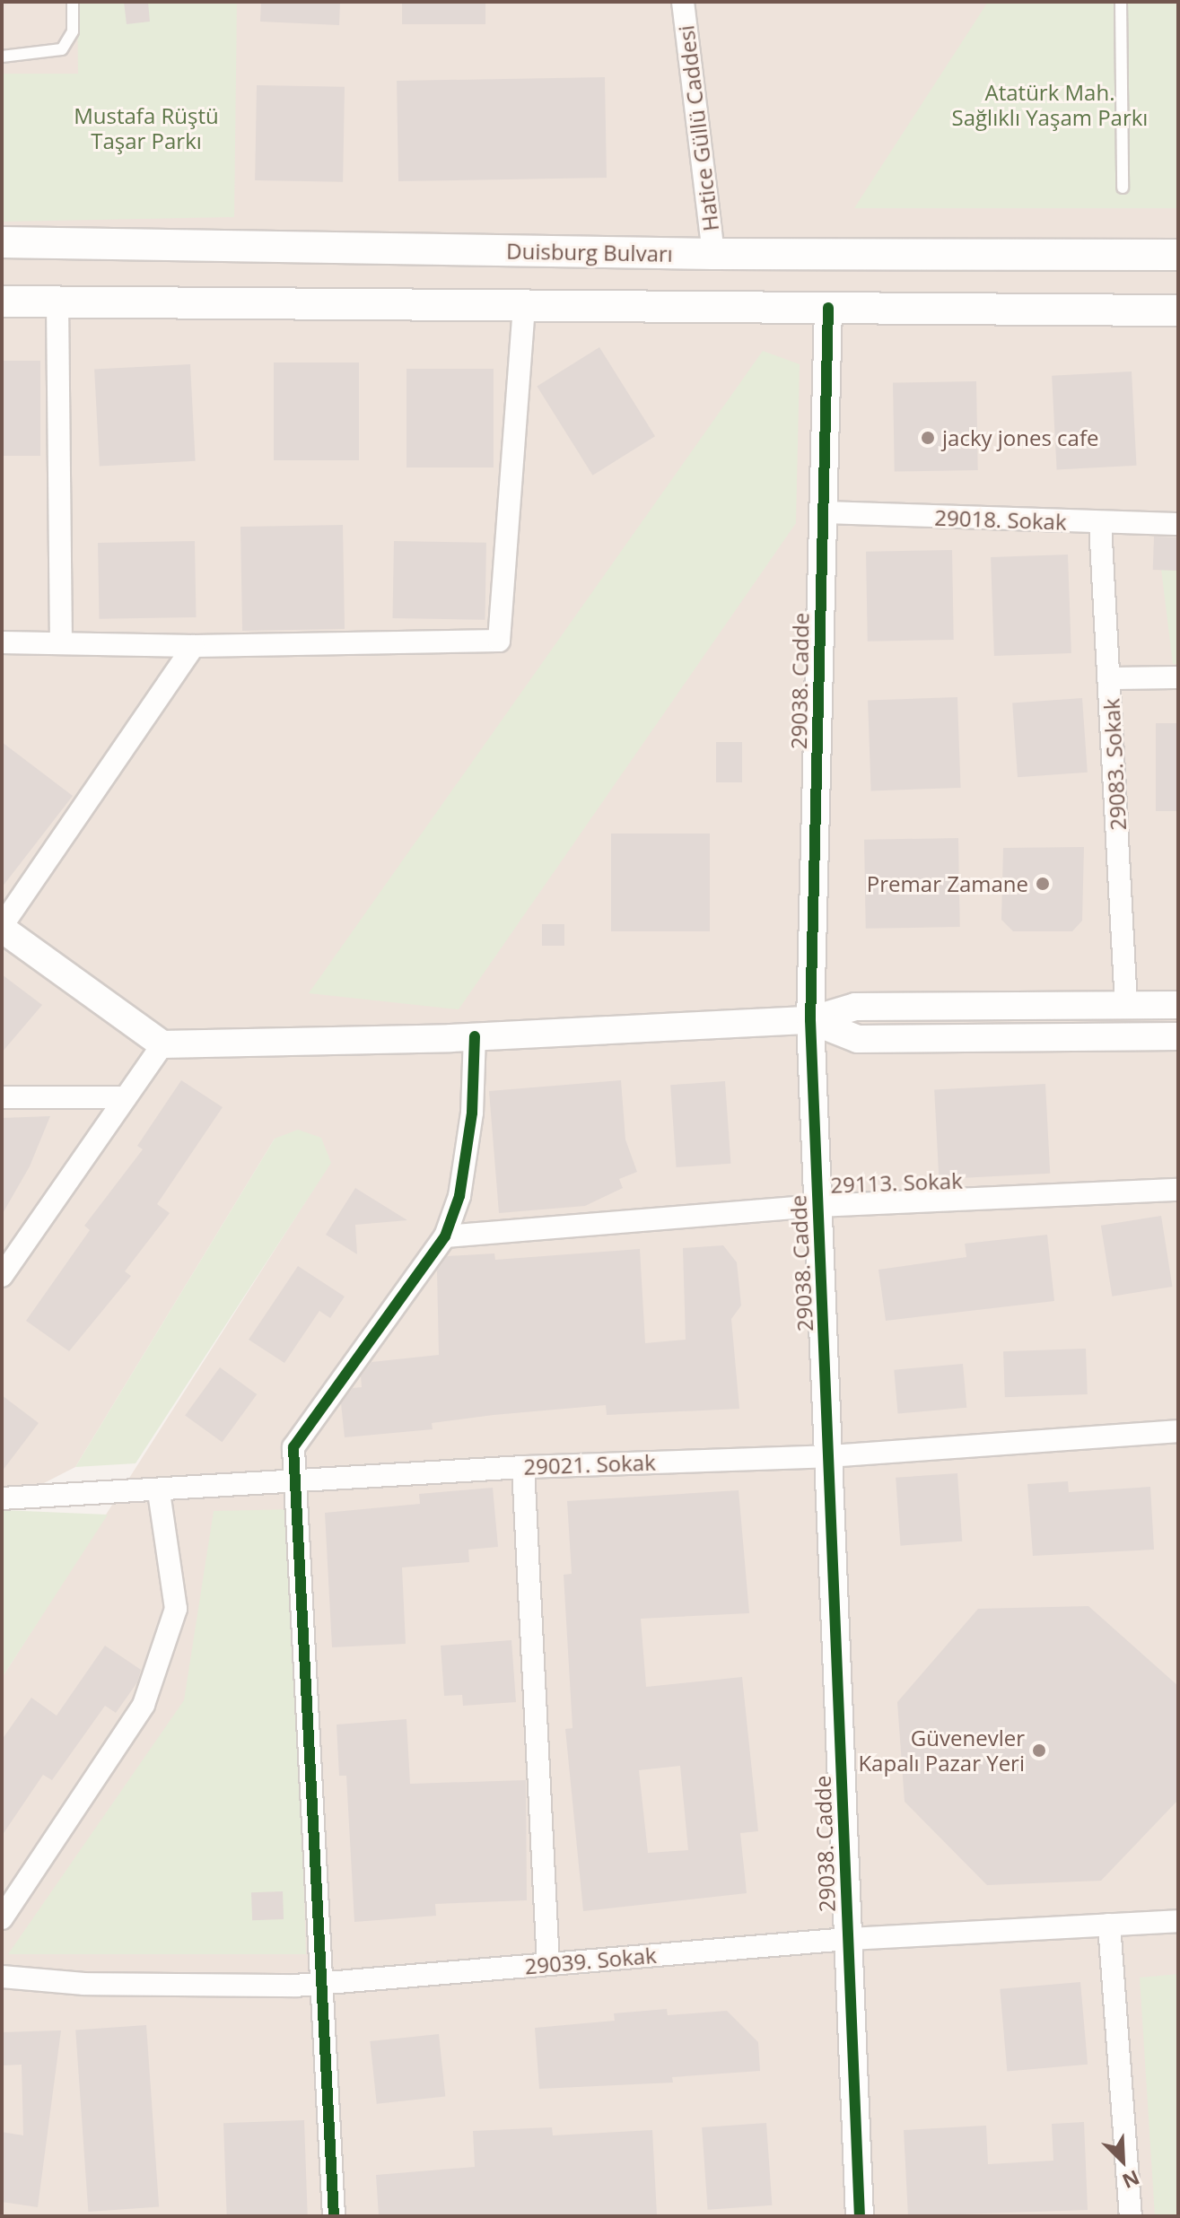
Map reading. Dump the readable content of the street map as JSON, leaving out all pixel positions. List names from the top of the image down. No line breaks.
{"streets":{"main road":["Duisburg Bulvarı"],"street":["Hatice Güllü Caddesi","29018. Sokak","29038. Cadde","29083. Sokak","29113. Sokak","29021. Sokak","29039. Sokak"]},"crossings":[["Hatice Güllü Caddesi","Duisburg Bulvarı"],["29018. Sokak","29038. Cadde"],["29018. Sokak","29083. Sokak"],["29038. Cadde","29113. Sokak"],["29038. Cadde","29021. Sokak"],["29038. Cadde","29039. Sokak"]],"parks":["Atatürk Mah. Sağlıklı Yaşam Parkı","Mustafa Rüştü Taşar Parkı"],"places":["jacky jones cafe","Premar Zamane","Güvenevler Kapalı Pazar Yeri"],"north":"bottom right"}
